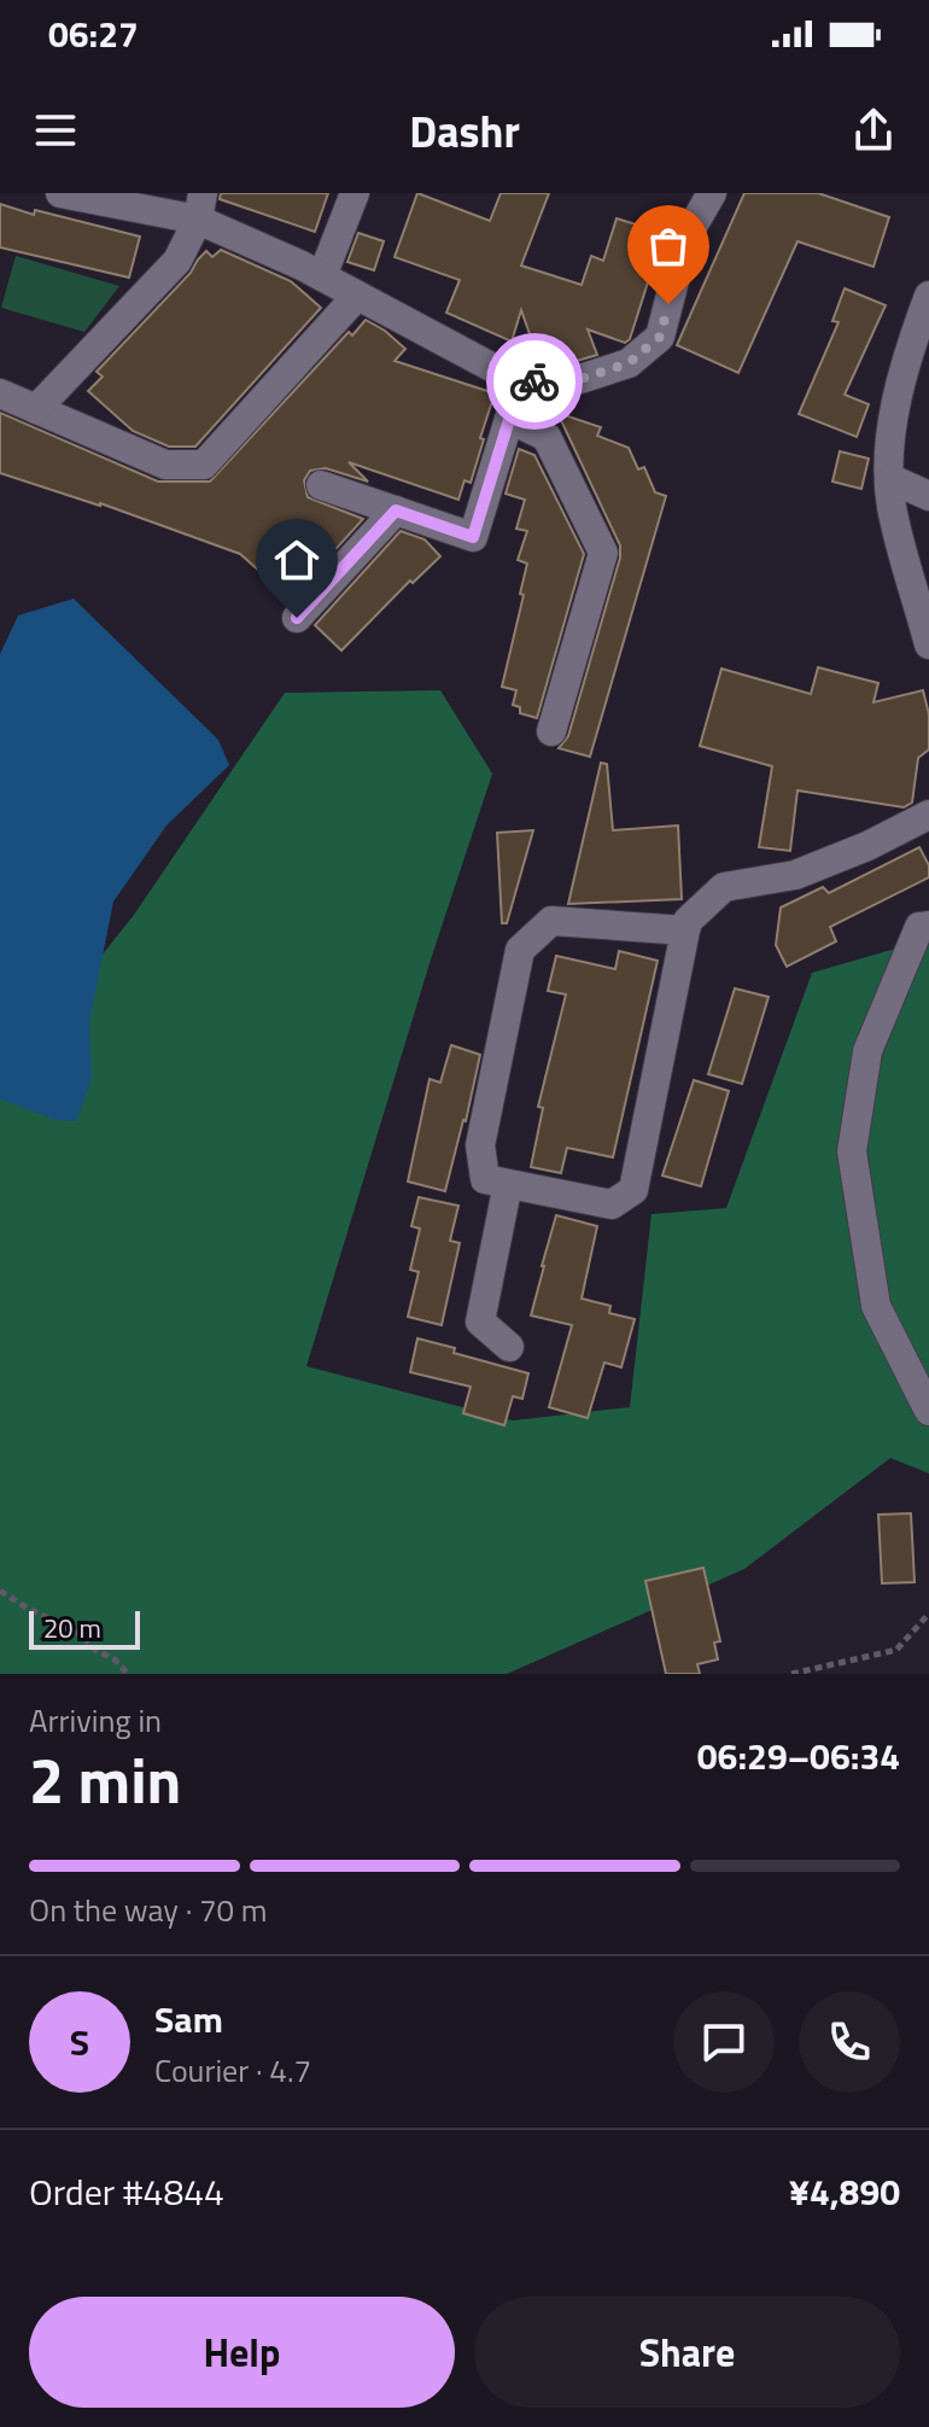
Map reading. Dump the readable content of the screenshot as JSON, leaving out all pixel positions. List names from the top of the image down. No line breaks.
{"scale_bar":"20 m","page":{"status":"06:27","header":"Dashr","scale":"20 m","heading":["2 min","Arriving in","06:29–06:34"],"panel":["Sam","Courier · 4.7","Order #4844","¥4,890"],"bar":"On the way · 70 m","round":"S","buttons":["Help","Share"]}}
